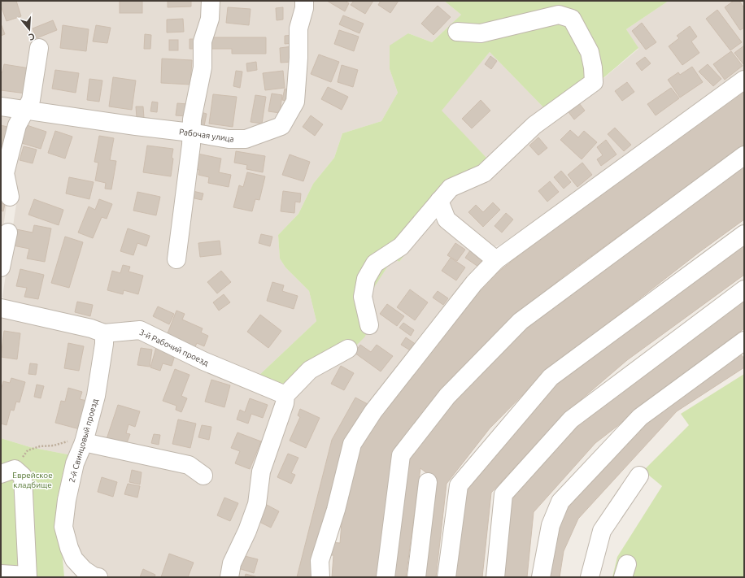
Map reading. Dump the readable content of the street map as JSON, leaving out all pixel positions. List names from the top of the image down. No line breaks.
{"streets":{"street":["Рабочая улица","3-й Рабочий проезд","2-й Свинцовый проезд"]},"crossings":[["3-й Рабочий проезд","2-й Свинцовый проезд"]],"parks":["Еврейское кладбище"],"north":"bottom"}
